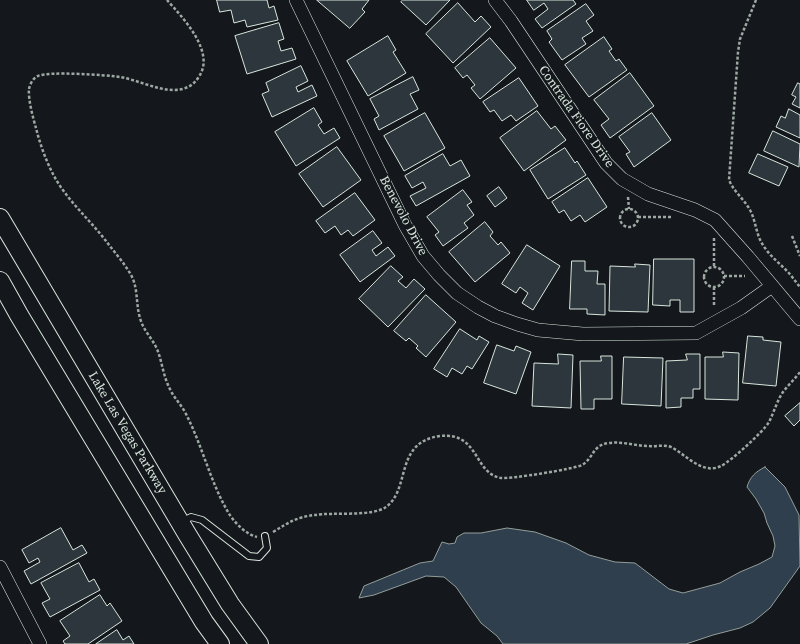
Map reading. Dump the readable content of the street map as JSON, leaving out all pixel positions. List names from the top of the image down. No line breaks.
{"streets":{"main road":["Lake Las Vegas Parkway"],"street":["Contrada Fiore Drive","Benevolo Drive"]},"crossings":[["Contrada Fiore Drive","Benevolo Drive"]]}
